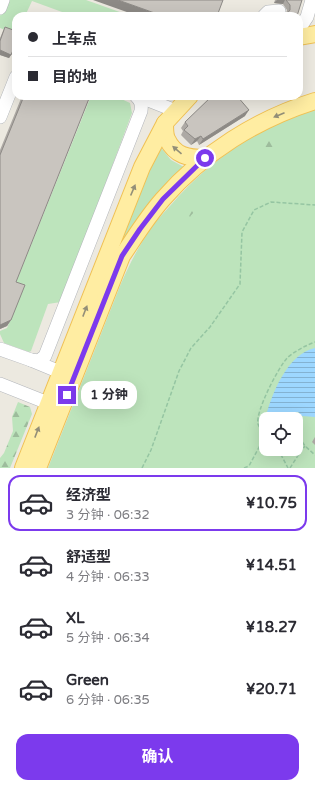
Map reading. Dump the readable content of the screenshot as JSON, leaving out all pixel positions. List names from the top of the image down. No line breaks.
{"page":{"banner":["上车点","目的地"],"bubble":"1 分钟","list":[{"name":"经济型","note":"3 分钟 · 06:32","value":"¥10.75"},{"name":"舒适型","note":"4 分钟 · 06:33","value":"¥14.51"},{"name":"XL","note":"5 分钟 · 06:34","value":"¥18.27"},{"name":"Green","note":"6 分钟 · 06:35","value":"¥20.71"}],"buttons":"确认"}}
